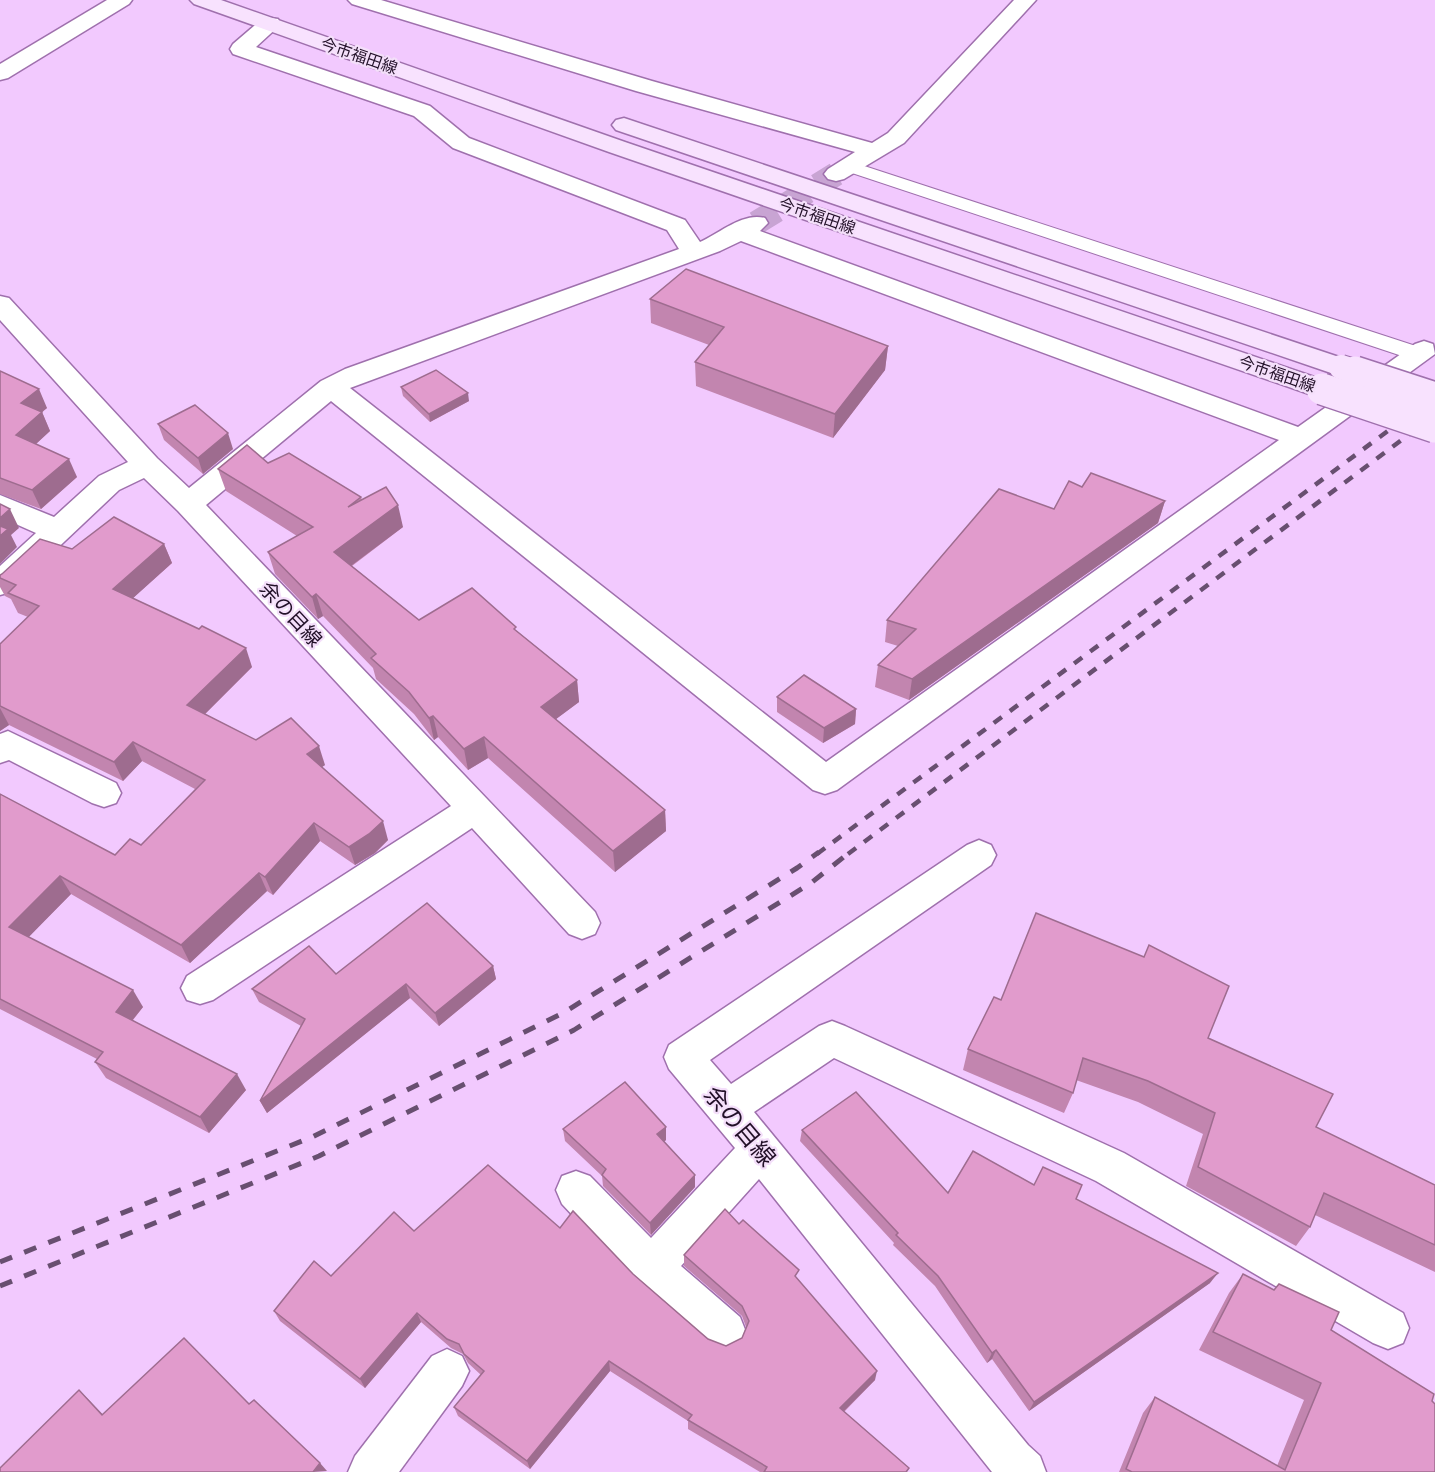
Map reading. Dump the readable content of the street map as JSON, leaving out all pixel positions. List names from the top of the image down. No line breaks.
{"streets":{"main road":["今市福田線"],"street":["余の目線"]}}
